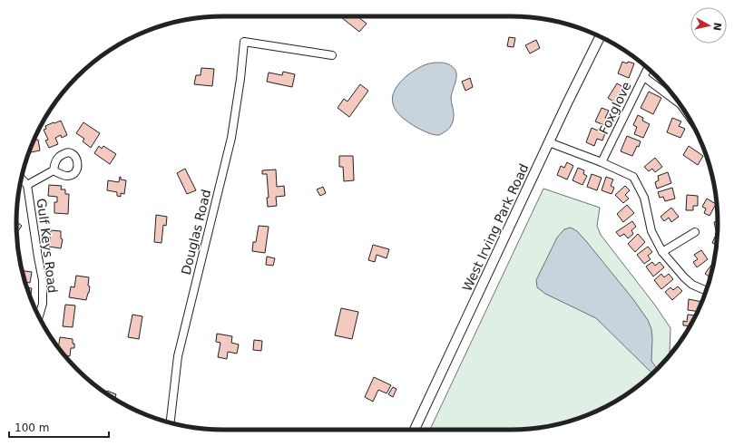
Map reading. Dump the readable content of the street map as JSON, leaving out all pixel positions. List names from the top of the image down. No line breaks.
{"streets":{"main road":["West Irving Park Road"],"street":["Foxglove","Douglas Road","Gulf Keys Road"]},"scale_bar":"100 m","north":"right"}
